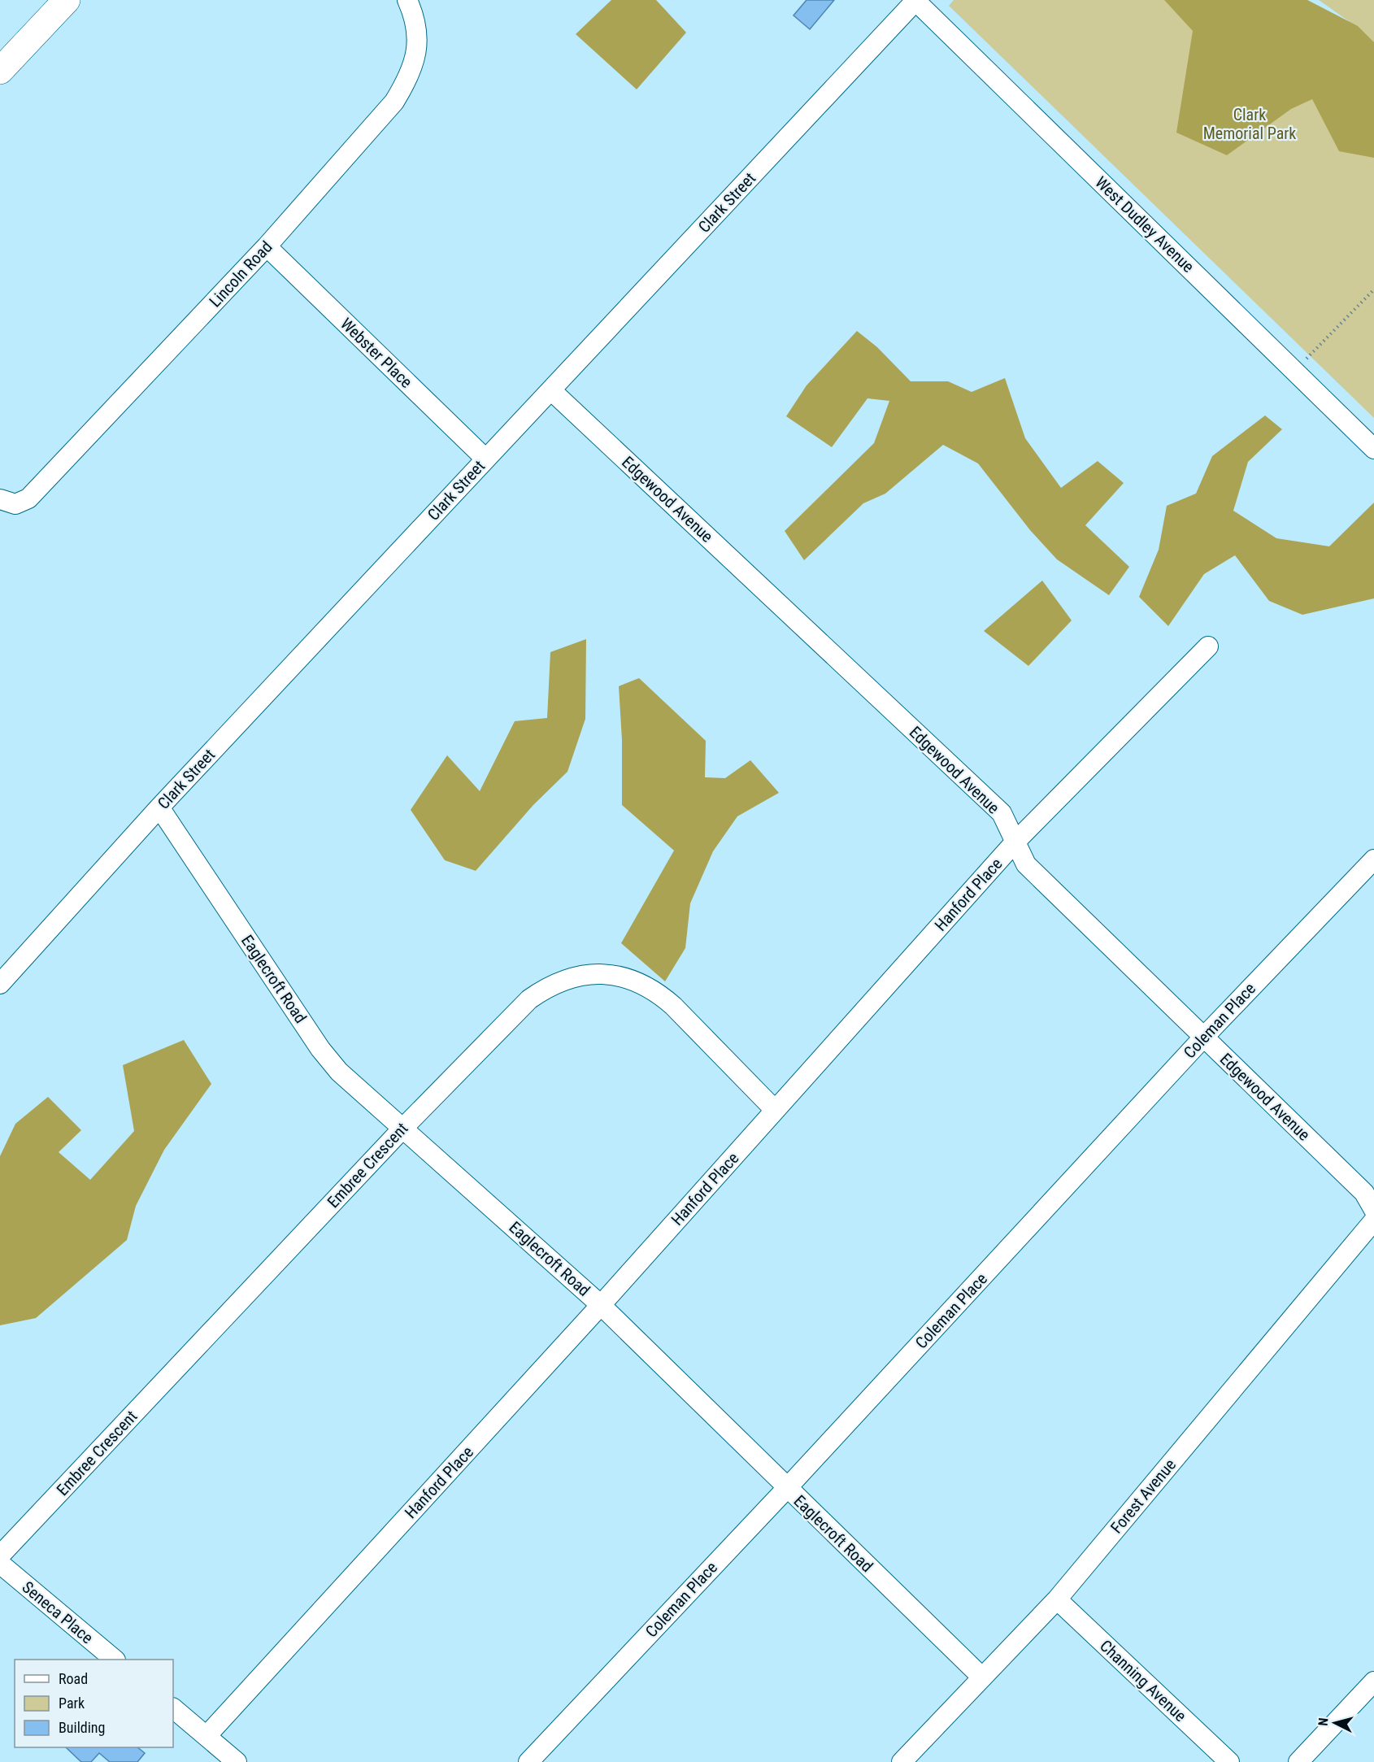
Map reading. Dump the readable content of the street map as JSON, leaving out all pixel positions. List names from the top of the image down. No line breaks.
{"streets":{"street":["Clark Street","West Dudley Avenue","Lincoln Road","Webster Place","Edgewood Avenue","Hanford Place","Eaglecroft Road","Coleman Place","Embree Crescent","Forest Avenue","Seneca Place","Channing Avenue"]},"crossings":[["Clark Street","West Dudley Avenue"],["Clark Street","Webster Place"],["Clark Street","Edgewood Avenue"],["Clark Street","Eaglecroft Road"],["Lincoln Road","Webster Place"],["Edgewood Avenue","Hanford Place"],["Edgewood Avenue","Coleman Place"],["Hanford Place","Eaglecroft Road"],["Hanford Place","Embree Crescent"],["Eaglecroft Road","Coleman Place"],["Eaglecroft Road","Embree Crescent"],["Eaglecroft Road","Forest Avenue"],["Forest Avenue","Channing Avenue"]],"parks":["Clark Memorial Park"],"legend":["Road","Park","Building"],"north":"left"}
